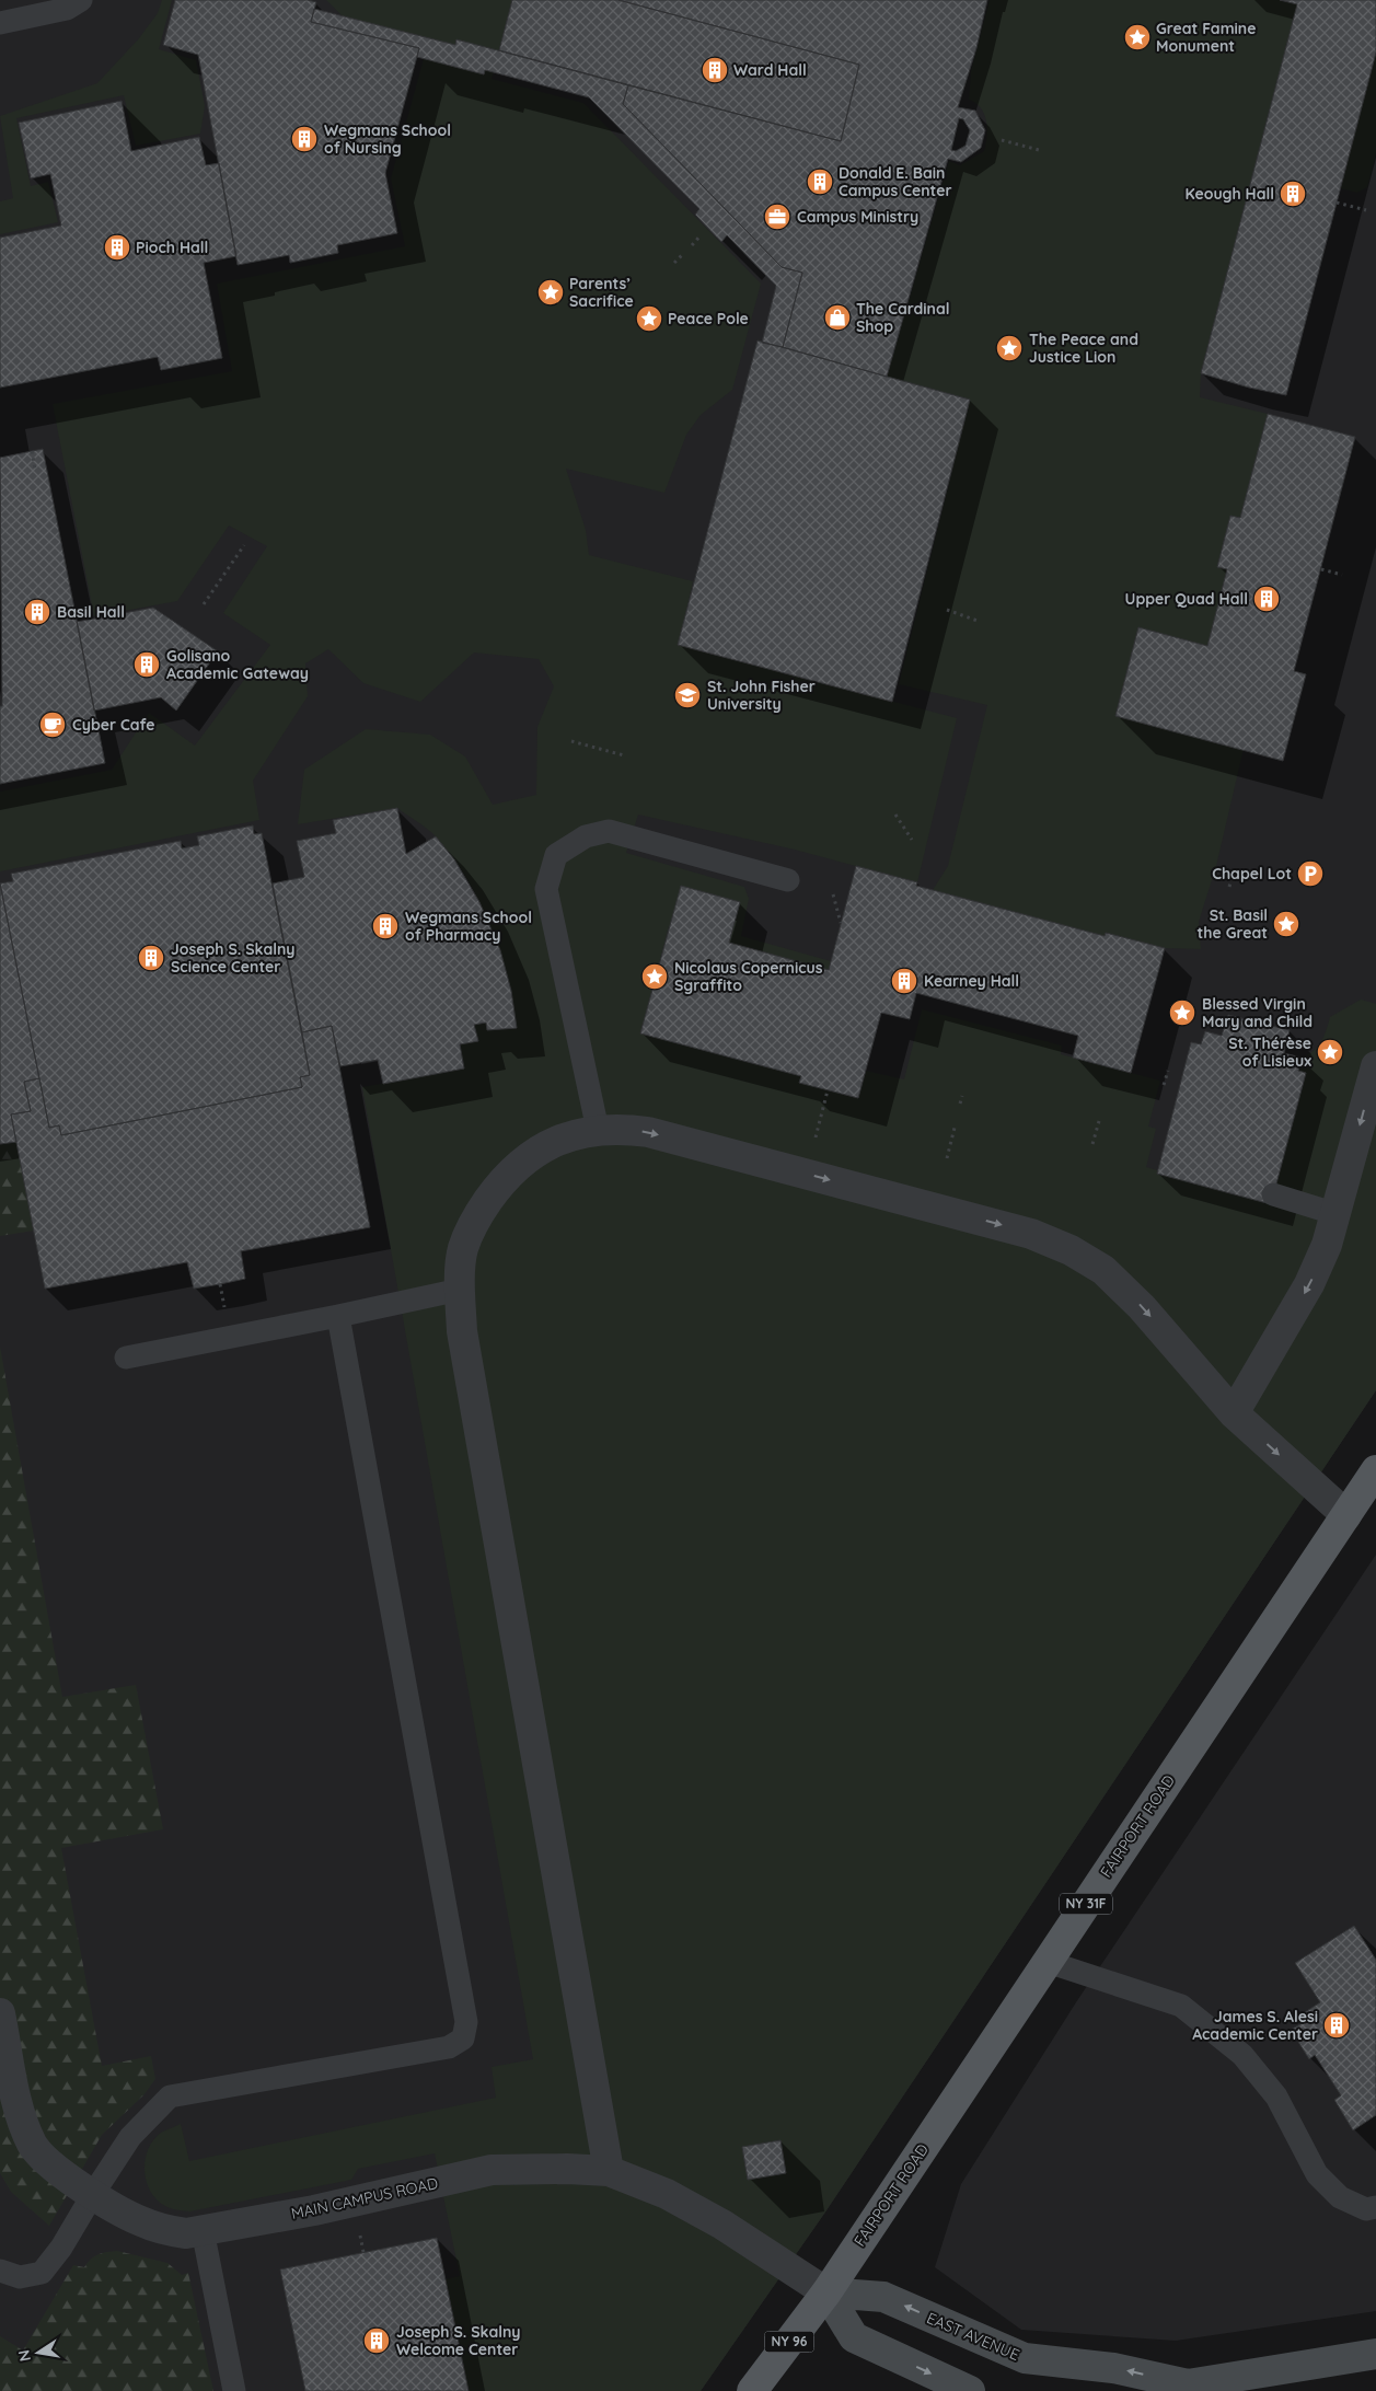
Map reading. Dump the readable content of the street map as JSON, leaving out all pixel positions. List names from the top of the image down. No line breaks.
{"streets":{"main road":["FAIRPORT ROAD","NY 31F","EAST AVENUE","NY 96"],"street":["MAIN CAMPUS ROAD"]},"crossings":[["FAIRPORT ROAD","MAIN CAMPUS ROAD"],["FAIRPORT ROAD","EAST AVENUE"],["FAIRPORT ROAD","NY 96"],["MAIN CAMPUS ROAD","EAST AVENUE"],["MAIN CAMPUS ROAD","NY 96"],["EAST AVENUE","NY 96"]],"places":{"place":["Great Famine Monument","Parents’ Sacrifice","Peace Pole","The Peace and Justice Lion","St. Basil the Great","Nicolaus Copernicus Sgraffito","Blessed Virgin Mary and Child","St. Thérèse of Lisieux"],"building":["Ward Hall","Wegmans School of Nursing","Donald E. Bain Campus Center","Keough Hall","Pioch Hall","Upper Quad Hall","Basil Hall","Golisano Academic Gateway","Wegmans School of Pharmacy","Joseph S. Skalny Science Center","Kearney Hall","James S. Alesi Academic Center","Joseph S. Skalny Welcome Center"],"office":["Campus Ministry"],"shop":["The Cardinal Shop"],"school or university":["St. John Fisher University"],"cafe":["Cyber Cafe"],"parking":["Chapel Lot"]},"north":"left"}
